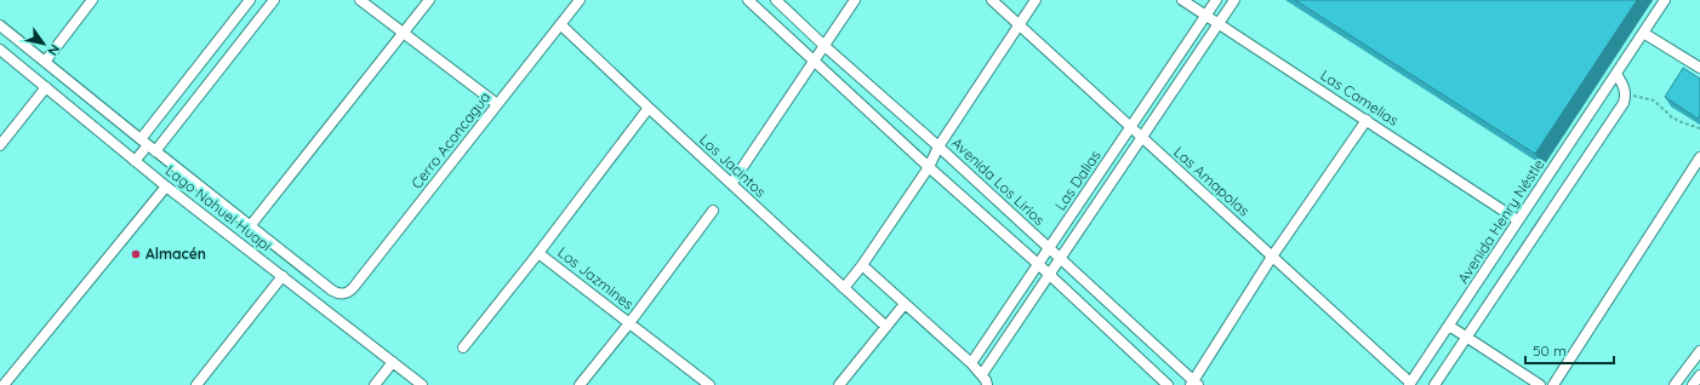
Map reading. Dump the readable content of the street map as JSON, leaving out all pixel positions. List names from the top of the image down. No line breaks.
{"streets":{"street":["Las Camelias","Cerro Aconcagua","Los Jacintos","Las Dalias","Avenida Los Lirios","Las Amapolas","Lago Nahuel Huapi","Avenida Henry Néstle","Los Jazmines"]},"crossings":[["Las Camelias","Las Dalias"],["Las Camelias","Avenida Henry Néstle"],["Cerro Aconcagua","Los Jacintos"],["Cerro Aconcagua","Lago Nahuel Huapi"],["Los Jacintos","Los Jazmines"],["Las Dalias","Avenida Los Lirios"],["Las Dalias","Las Amapolas"],["Las Amapolas","Avenida Henry Néstle"]],"places":["Almacén"],"scale_bar":"50 m","north":"bottom right"}
